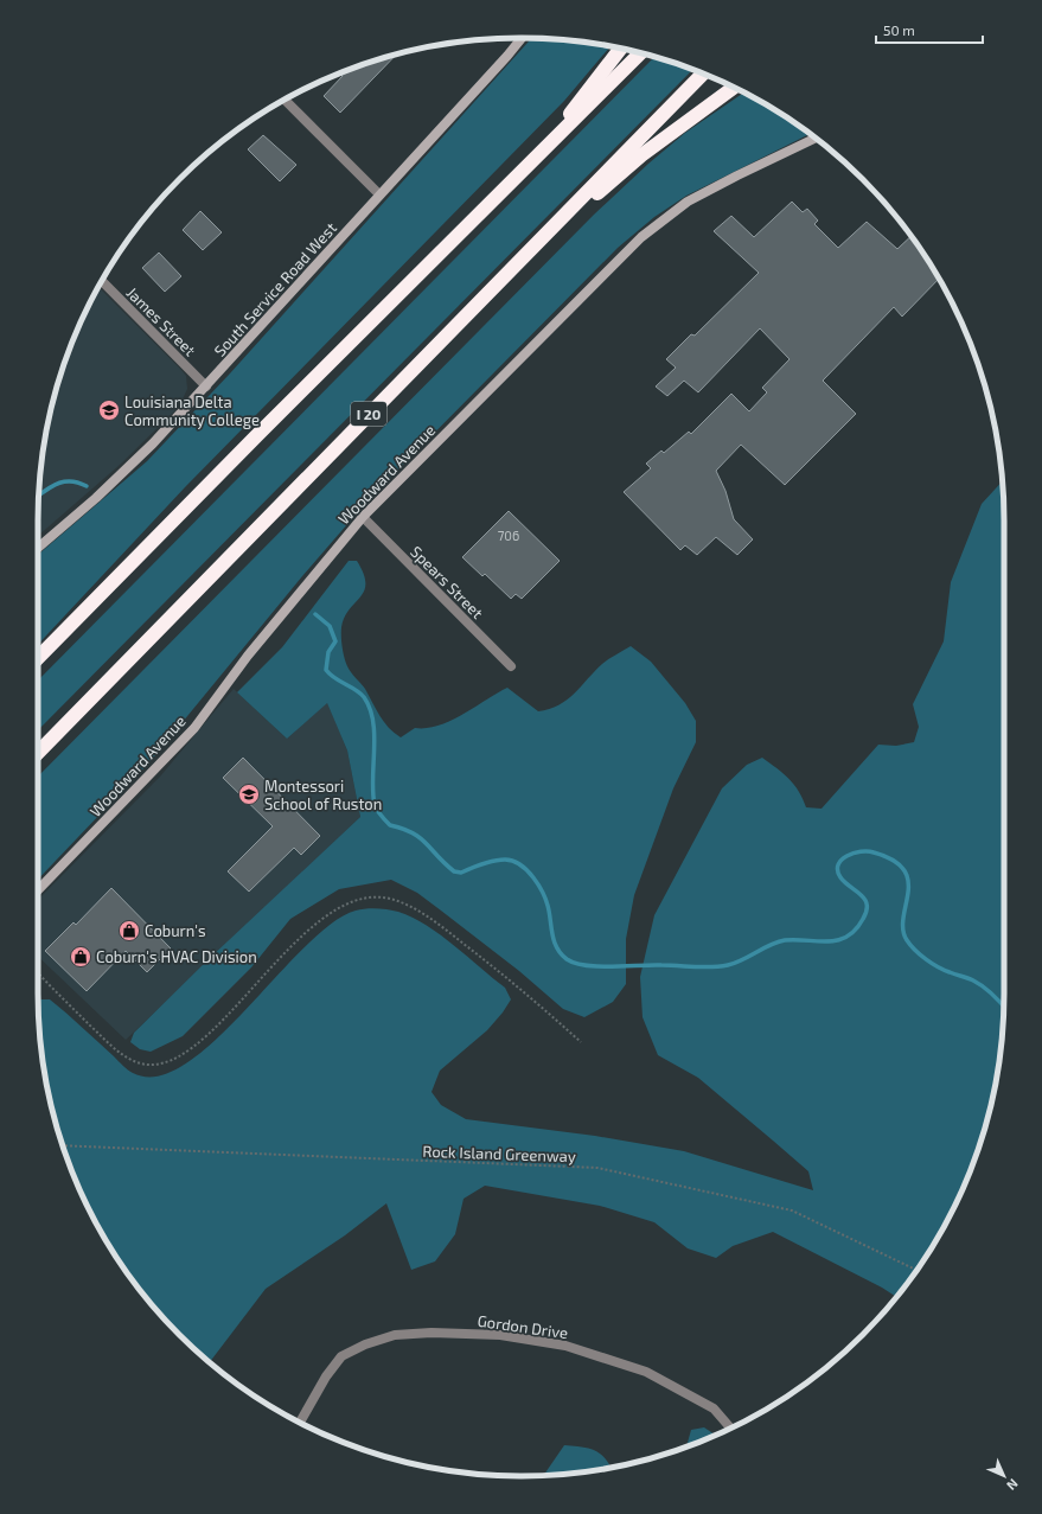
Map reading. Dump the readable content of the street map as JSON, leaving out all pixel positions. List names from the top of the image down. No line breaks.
{"streets":{"highway":["I 20"],"main road":["South Service Road West","Woodward Avenue"],"street":["James Street","Spears Street","Gordon Drive"],"path":["Rock Island Greenway"]},"crossings":[["South Service Road West","James Street"],["Woodward Avenue","Spears Street"]],"places":{"school or university":["Louisiana Delta Community College","Montessori School of Ruston"],"shop":["Coburn's","Coburn's HVAC Division"]},"house_numbers":["706"],"scale_bar":"50 m","north":"bottom right"}
